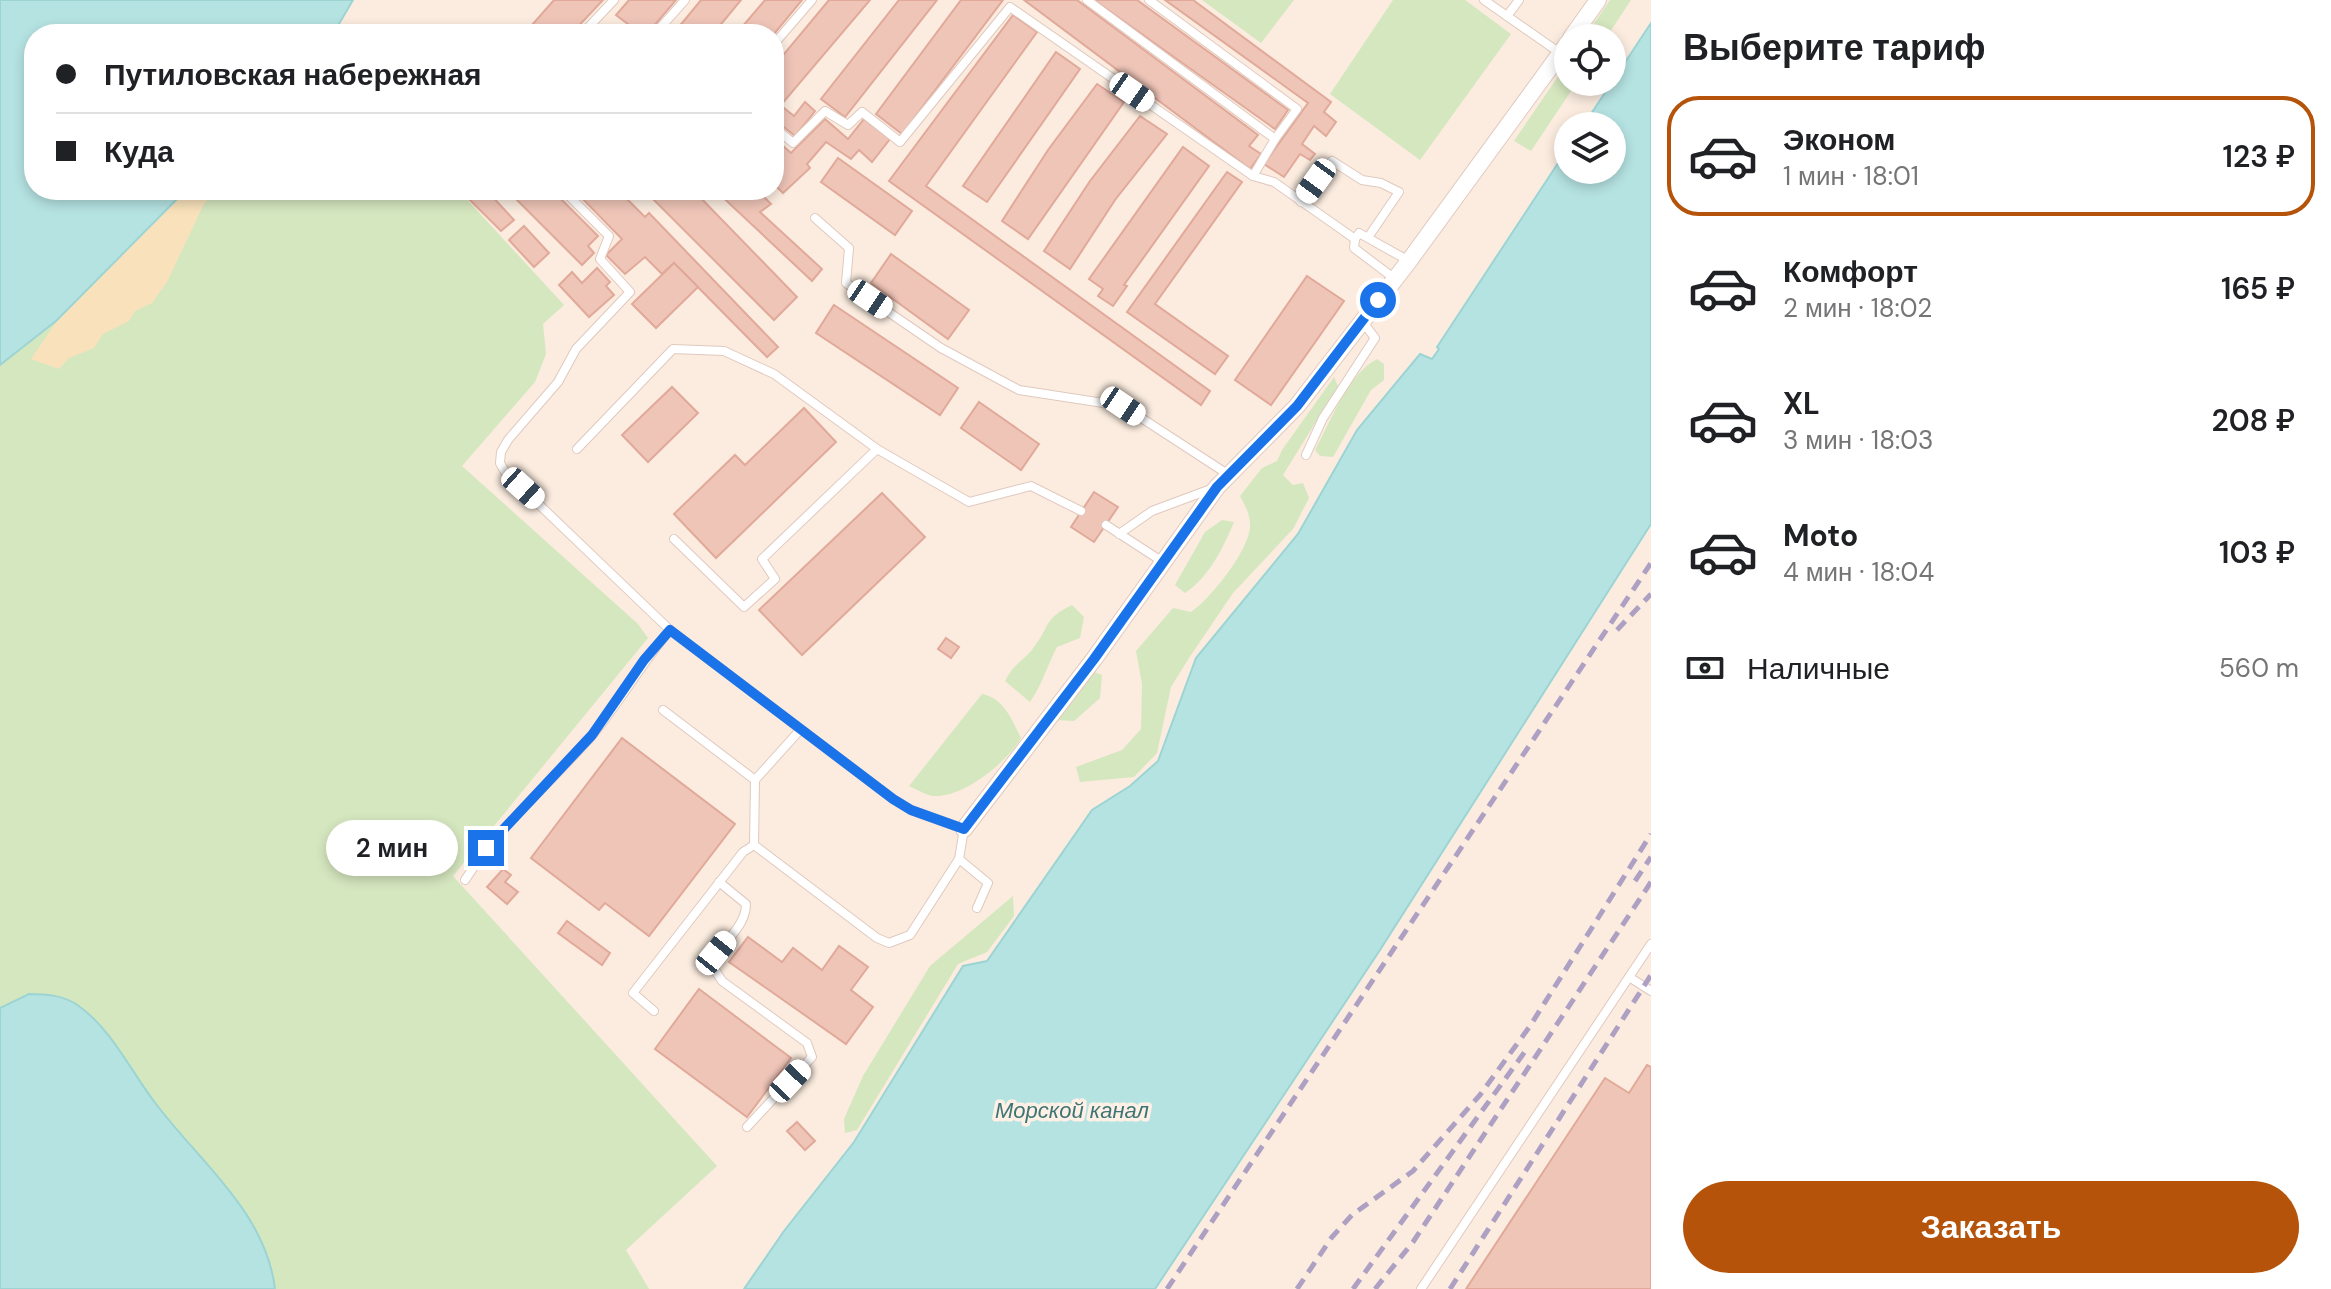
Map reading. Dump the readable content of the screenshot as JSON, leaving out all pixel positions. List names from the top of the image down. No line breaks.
{"water":["Морской канал"],"page":{"heading":"Выберите тариф","banner":["Путиловская набережная","Куда"],"list":[{"name":"Эконом","note":"1 мин · 18:01","value":"123 ₽"},{"name":"Комфорт","note":"2 мин · 18:02","value":"165 ₽"},{"name":"XL","note":"3 мин · 18:03","value":"208 ₽"},{"name":"Moto","note":"4 мин · 18:04","value":"103 ₽"}],"pay":["Наличные","560 m"],"bubble":"2 мин","buttons":"Заказать"}}
